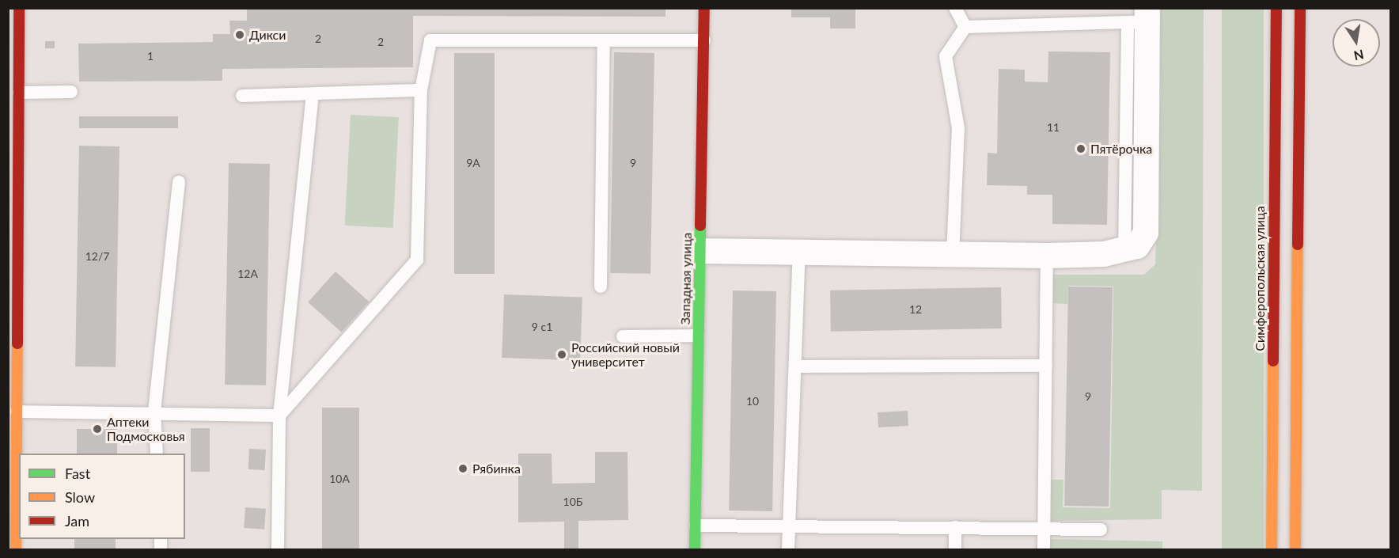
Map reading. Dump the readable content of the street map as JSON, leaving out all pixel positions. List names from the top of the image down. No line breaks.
{"streets":{"main road":["Западная улица","Симферопольская улица"]},"places":["Дикси","Пятёрочка","Российский новый университет","Аптеки Подмосковья","Рябинка"],"house_numbers":["2","2","1","11","9А","9","12/7","12А","12","9 с1","9","10","10А","10Б"],"legend":["Fast","Slow","Jam"],"north":"bottom"}
